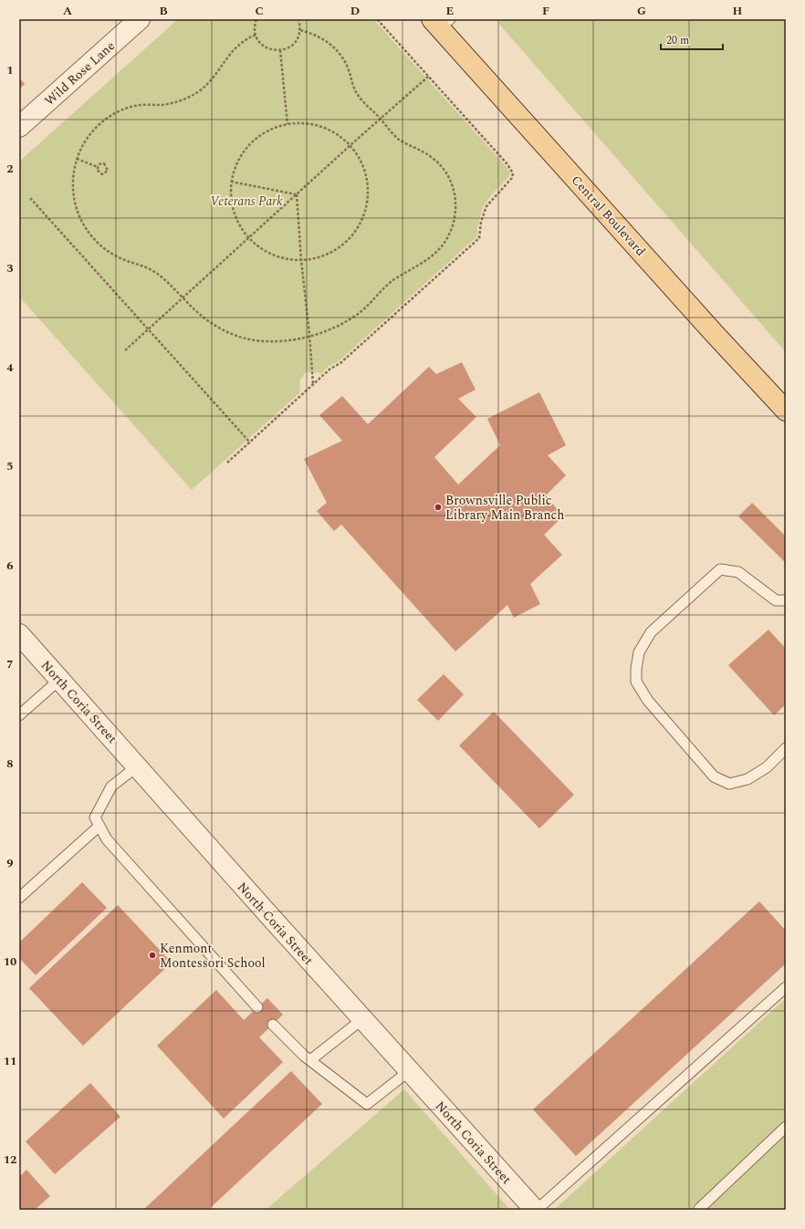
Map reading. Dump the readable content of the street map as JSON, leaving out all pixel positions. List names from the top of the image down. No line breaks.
{"streets":{"main road":["Central Boulevard"],"street":["Wild Rose Lane","North Coria Street"]},"parks":["Veterans Park"],"places":["Brownsville Public Library Main Branch","Kenmont Montessori School"],"scale_bar":"20 m","grid":{"columns":["A","B","C","D","E","F","G","H"],"rows":["1","2","3","4","5","6","7","8","9","10","11","12"]}}
